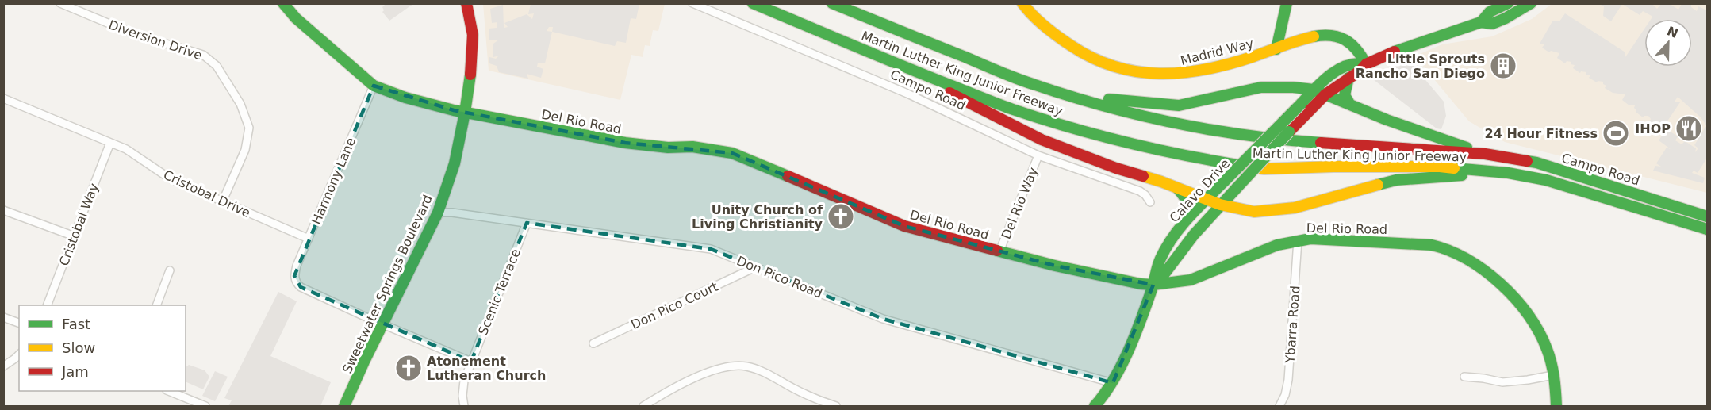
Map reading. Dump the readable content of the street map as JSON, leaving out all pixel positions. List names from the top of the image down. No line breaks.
{"streets":{"main road":["Madrid Way","Martin Luther King Junior Freeway","Campo Road","Del Rio Road","Calavo Drive","Sweetwater Springs Boulevard"],"street":["Diversion Drive","Harmony Lane","Cristobal Drive","Del Rio Way","Cristobal Way","Don Pico Road","Scenic Terrace","Don Pico Court","Ybarra Road"]},"crossings":[["Diversion Drive","Cristobal Drive"],["Martin Luther King Junior Freeway","Campo Road"],["Campo Road","Del Rio Way"],["Del Rio Road","Harmony Lane"],["Del Rio Road","Calavo Drive"],["Del Rio Road","Del Rio Way"],["Del Rio Road","Sweetwater Springs Boulevard"],["Del Rio Road","Ybarra Road"],["Harmony Lane","Cristobal Drive"],["Harmony Lane","Sweetwater Springs Boulevard"],["Calavo Drive","Don Pico Road"],["Cristobal Drive","Cristobal Way"],["Don Pico Road","Sweetwater Springs Boulevard"],["Don Pico Road","Scenic Terrace"],["Don Pico Road","Don Pico Court"]],"places":{"building":["Little Sprouts Rancho San Diego"],"restaurant":["IHOP"],"sports":["24 Hour Fitness"],"church":["Unity Church of Living Christianity","Atonement Lutheran Church"]},"legend":["Fast","Slow","Jam"],"north":"top"}
